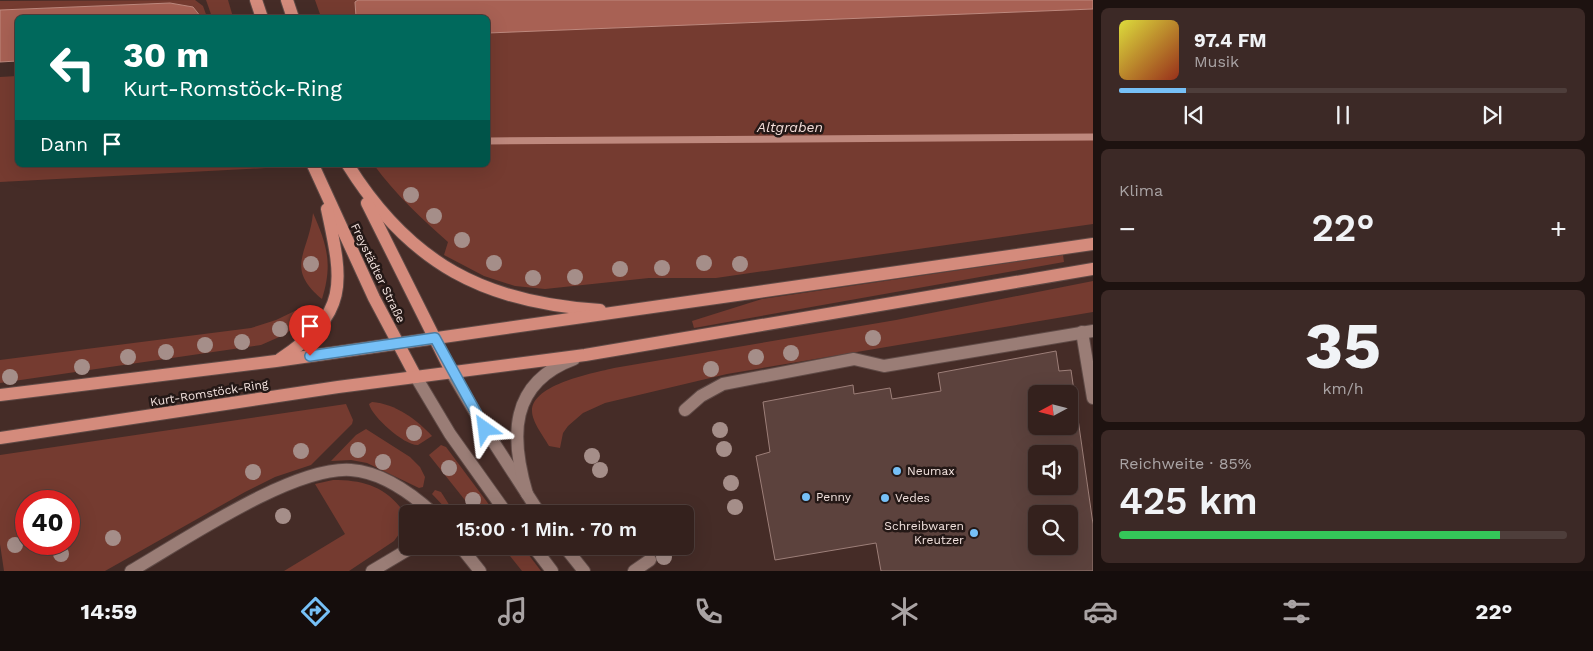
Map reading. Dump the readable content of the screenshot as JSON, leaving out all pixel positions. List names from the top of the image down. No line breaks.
{"streets":{"main road":["Freystädter Straße","Kurt-Romstöck-Ring"]},"crossings":[["Freystädter Straße","Kurt-Romstöck-Ring"]],"water":["Altgraben"],"places":["Neumax","Penny","Vedes","Schreibwaren Kreutzer"],"north":"left","page":{"turn":["30 m","Kurt-Romstöck-Ring"],"song":["97.4 FM","Musik"],"then":"Dann","tile":["Klima",["35","km/h"],["Reichweite · 85%","425 km"]],"heat":["−","22°","+"],"limit":"40","trip":"15:00 · 1 Min. · 70 m","tabs":["14:59","22°"]}}
